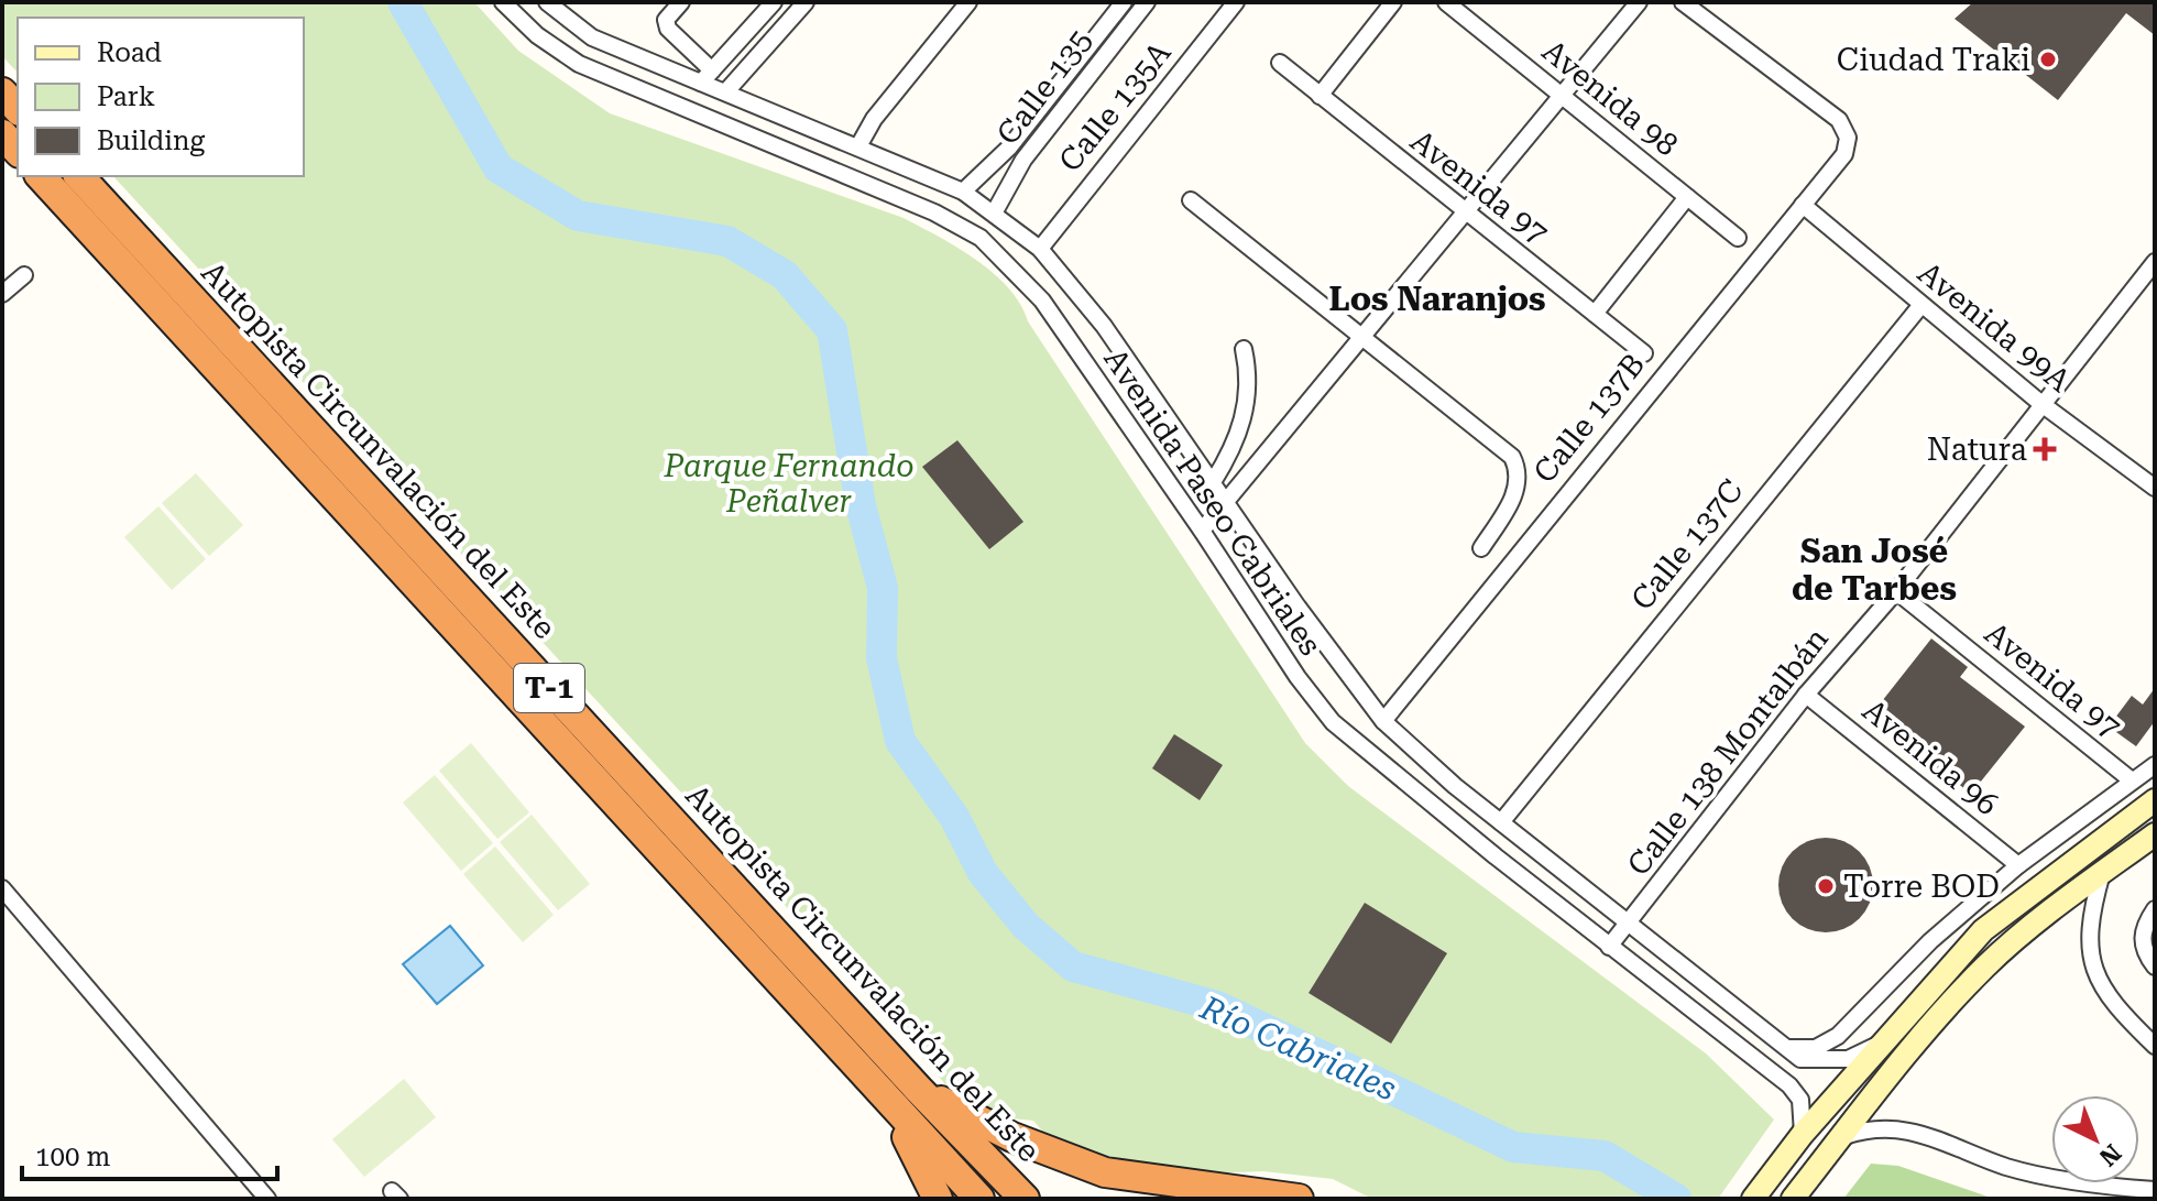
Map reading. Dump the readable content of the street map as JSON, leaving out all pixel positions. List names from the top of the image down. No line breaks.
{"streets":{"highway":["Autopista Circunvalación del Este","T-1"],"street":["Calle 135","Avenida 98","Calle 135A","Avenida 97","Avenida 99A","Calle 137B","Avenida Paseo Cabriales","Calle 137C","Calle 138 Montalbán","Avenida 96"]},"crossings":[["Calle 135","Avenida Paseo Cabriales"],["Calle 135A","Avenida Paseo Cabriales"],["Avenida 97","Calle 138 Montalbán"],["Avenida 99A","Calle 137B"],["Avenida 99A","Calle 137C"],["Avenida 99A","Calle 138 Montalbán"],["Calle 137B","Avenida Paseo Cabriales"],["Avenida Paseo Cabriales","Calle 137C"],["Avenida Paseo Cabriales","Calle 138 Montalbán"],["Calle 138 Montalbán","Avenida 96"]],"districts":["Los Naranjos","San José de Tarbes"],"water":["Río Cabriales"],"parks":["Parque Fernando Peñalver"],"places":{"other":["Ciudad Traki","Torre BOD"],"health":["Natura"]},"legend":["Road","Park","Building"],"scale_bar":"100 m","north":"bottom right"}
